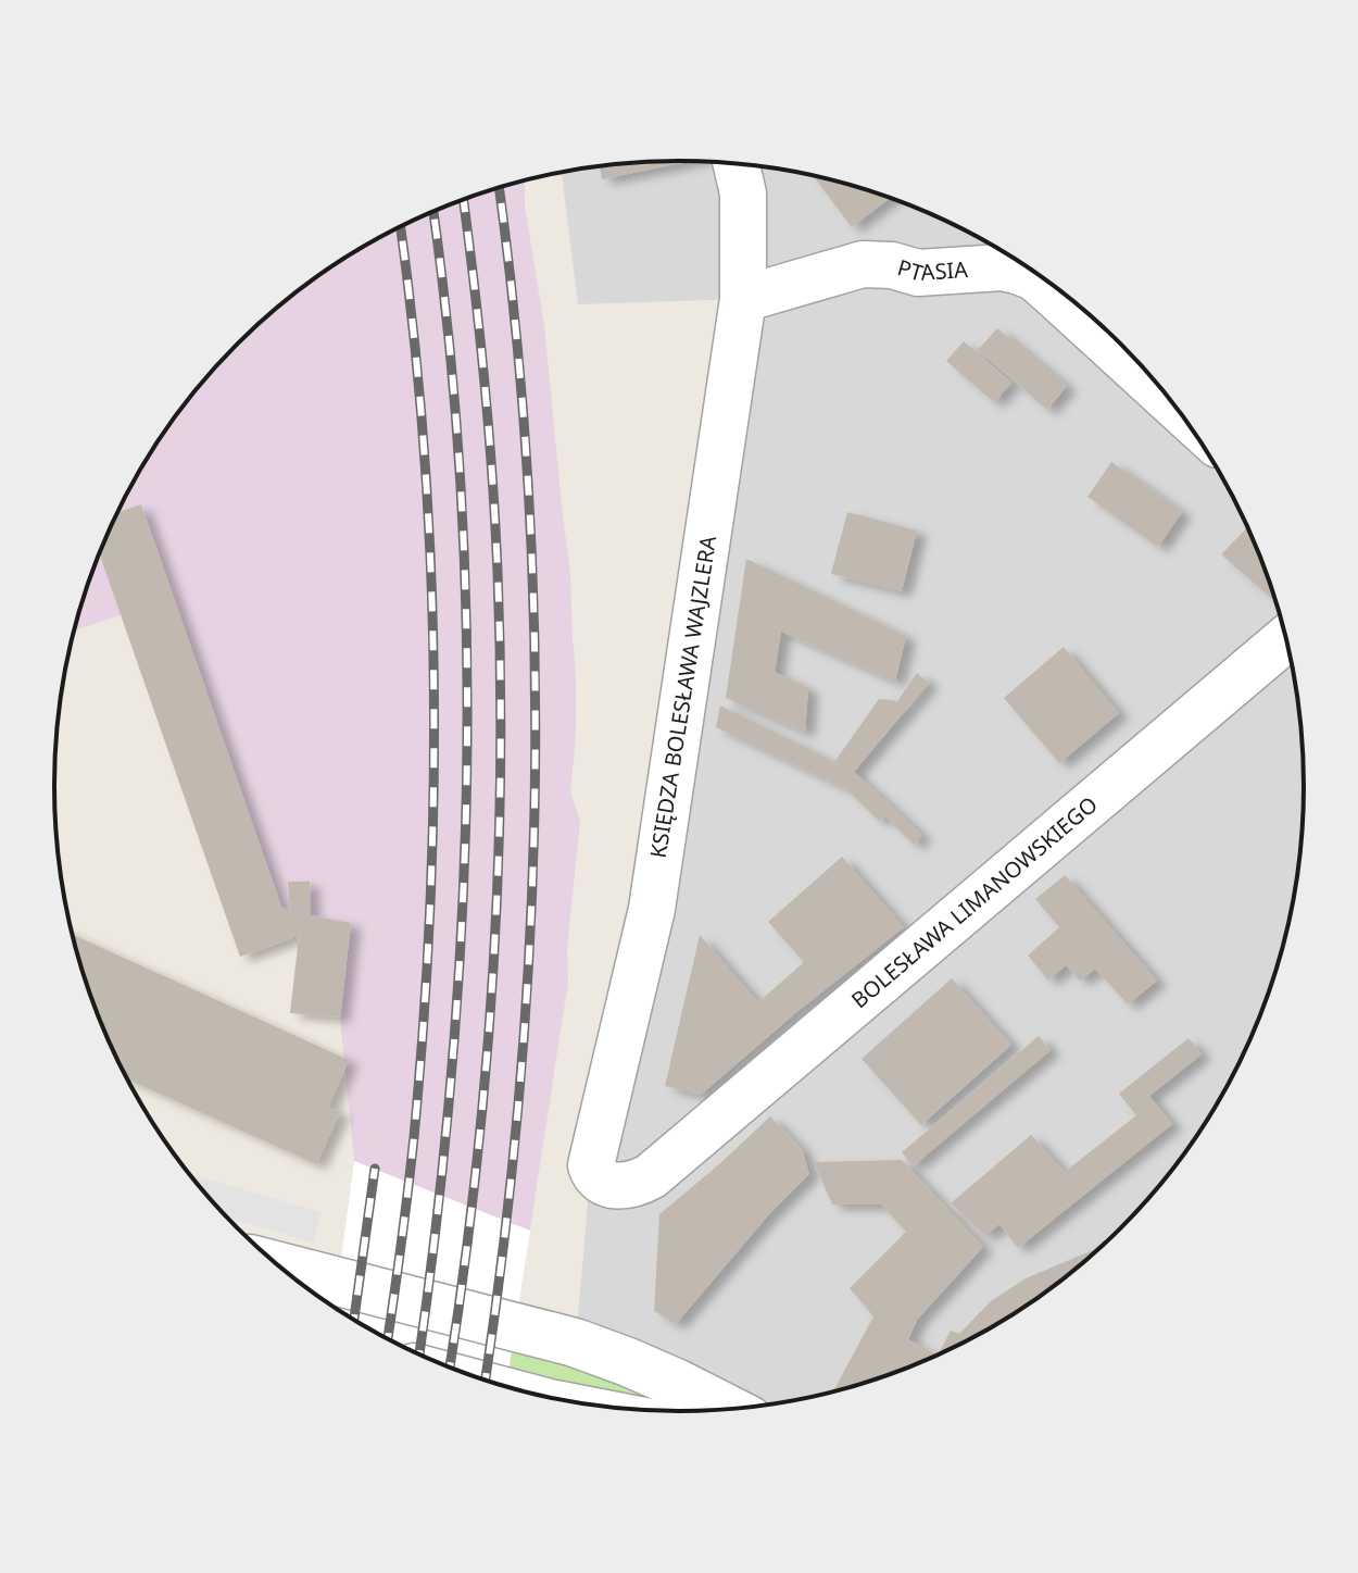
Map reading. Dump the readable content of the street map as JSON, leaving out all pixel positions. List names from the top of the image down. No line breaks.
{"streets":{"street":["PTASIA","KSIĘDZA BOLESŁAWA WAJZLERA","BOLESŁAWA LIMANOWSKIEGO"]},"crossings":[["PTASIA","KSIĘDZA BOLESŁAWA WAJZLERA"],["KSIĘDZA BOLESŁAWA WAJZLERA","BOLESŁAWA LIMANOWSKIEGO"]]}
